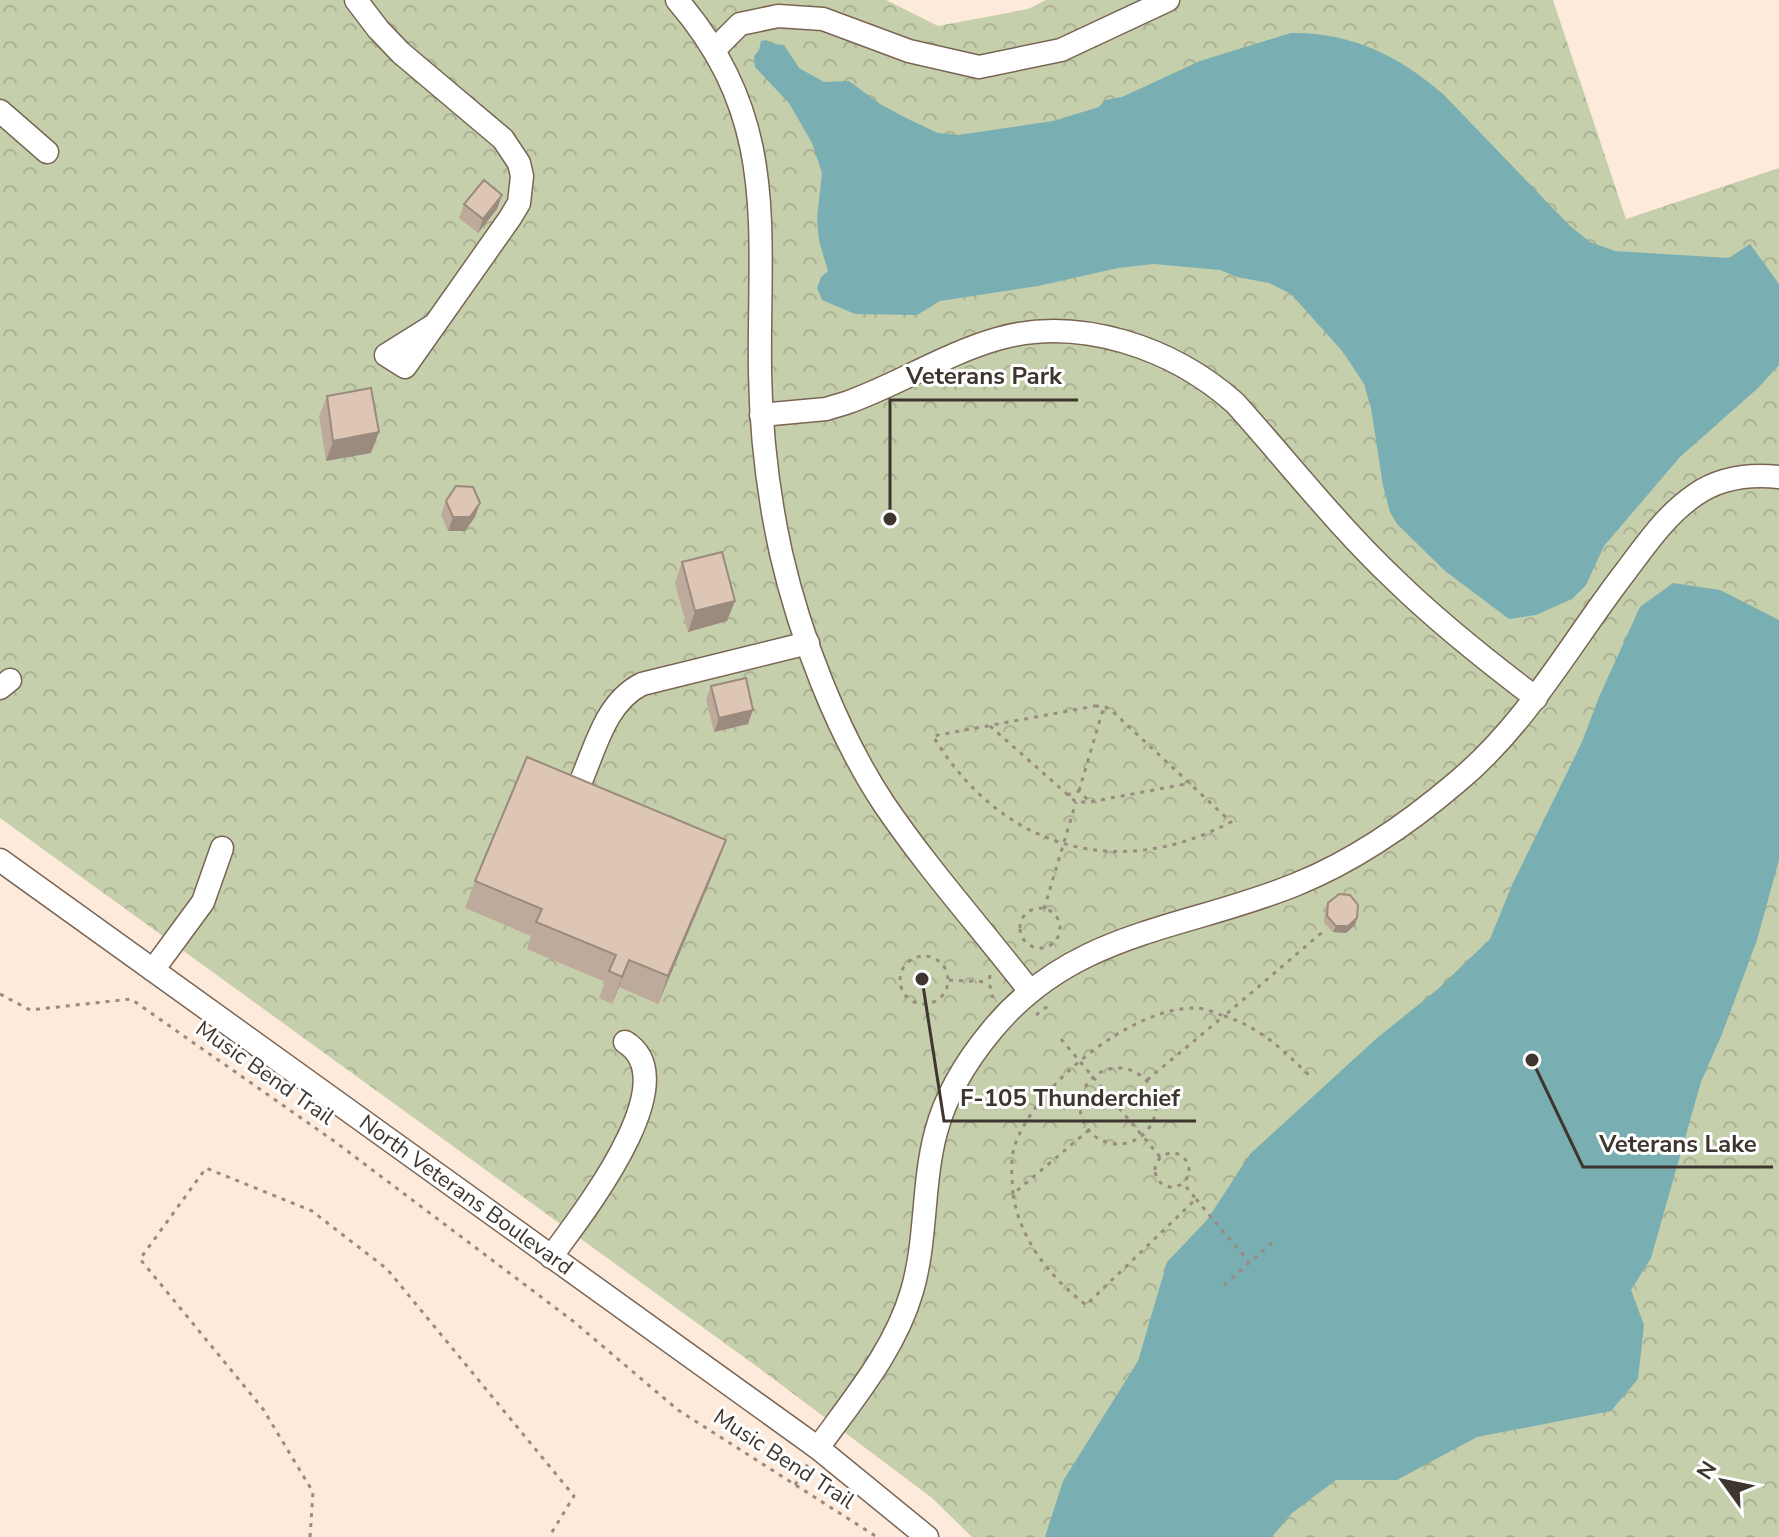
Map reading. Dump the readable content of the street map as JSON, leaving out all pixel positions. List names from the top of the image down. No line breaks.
{"streets":{"street":["North Veterans Boulevard"],"path":["Music Bend Trail"]},"places":["Veterans Park","F-105 Thunderchief","Veterans Lake"],"north":"top left"}
